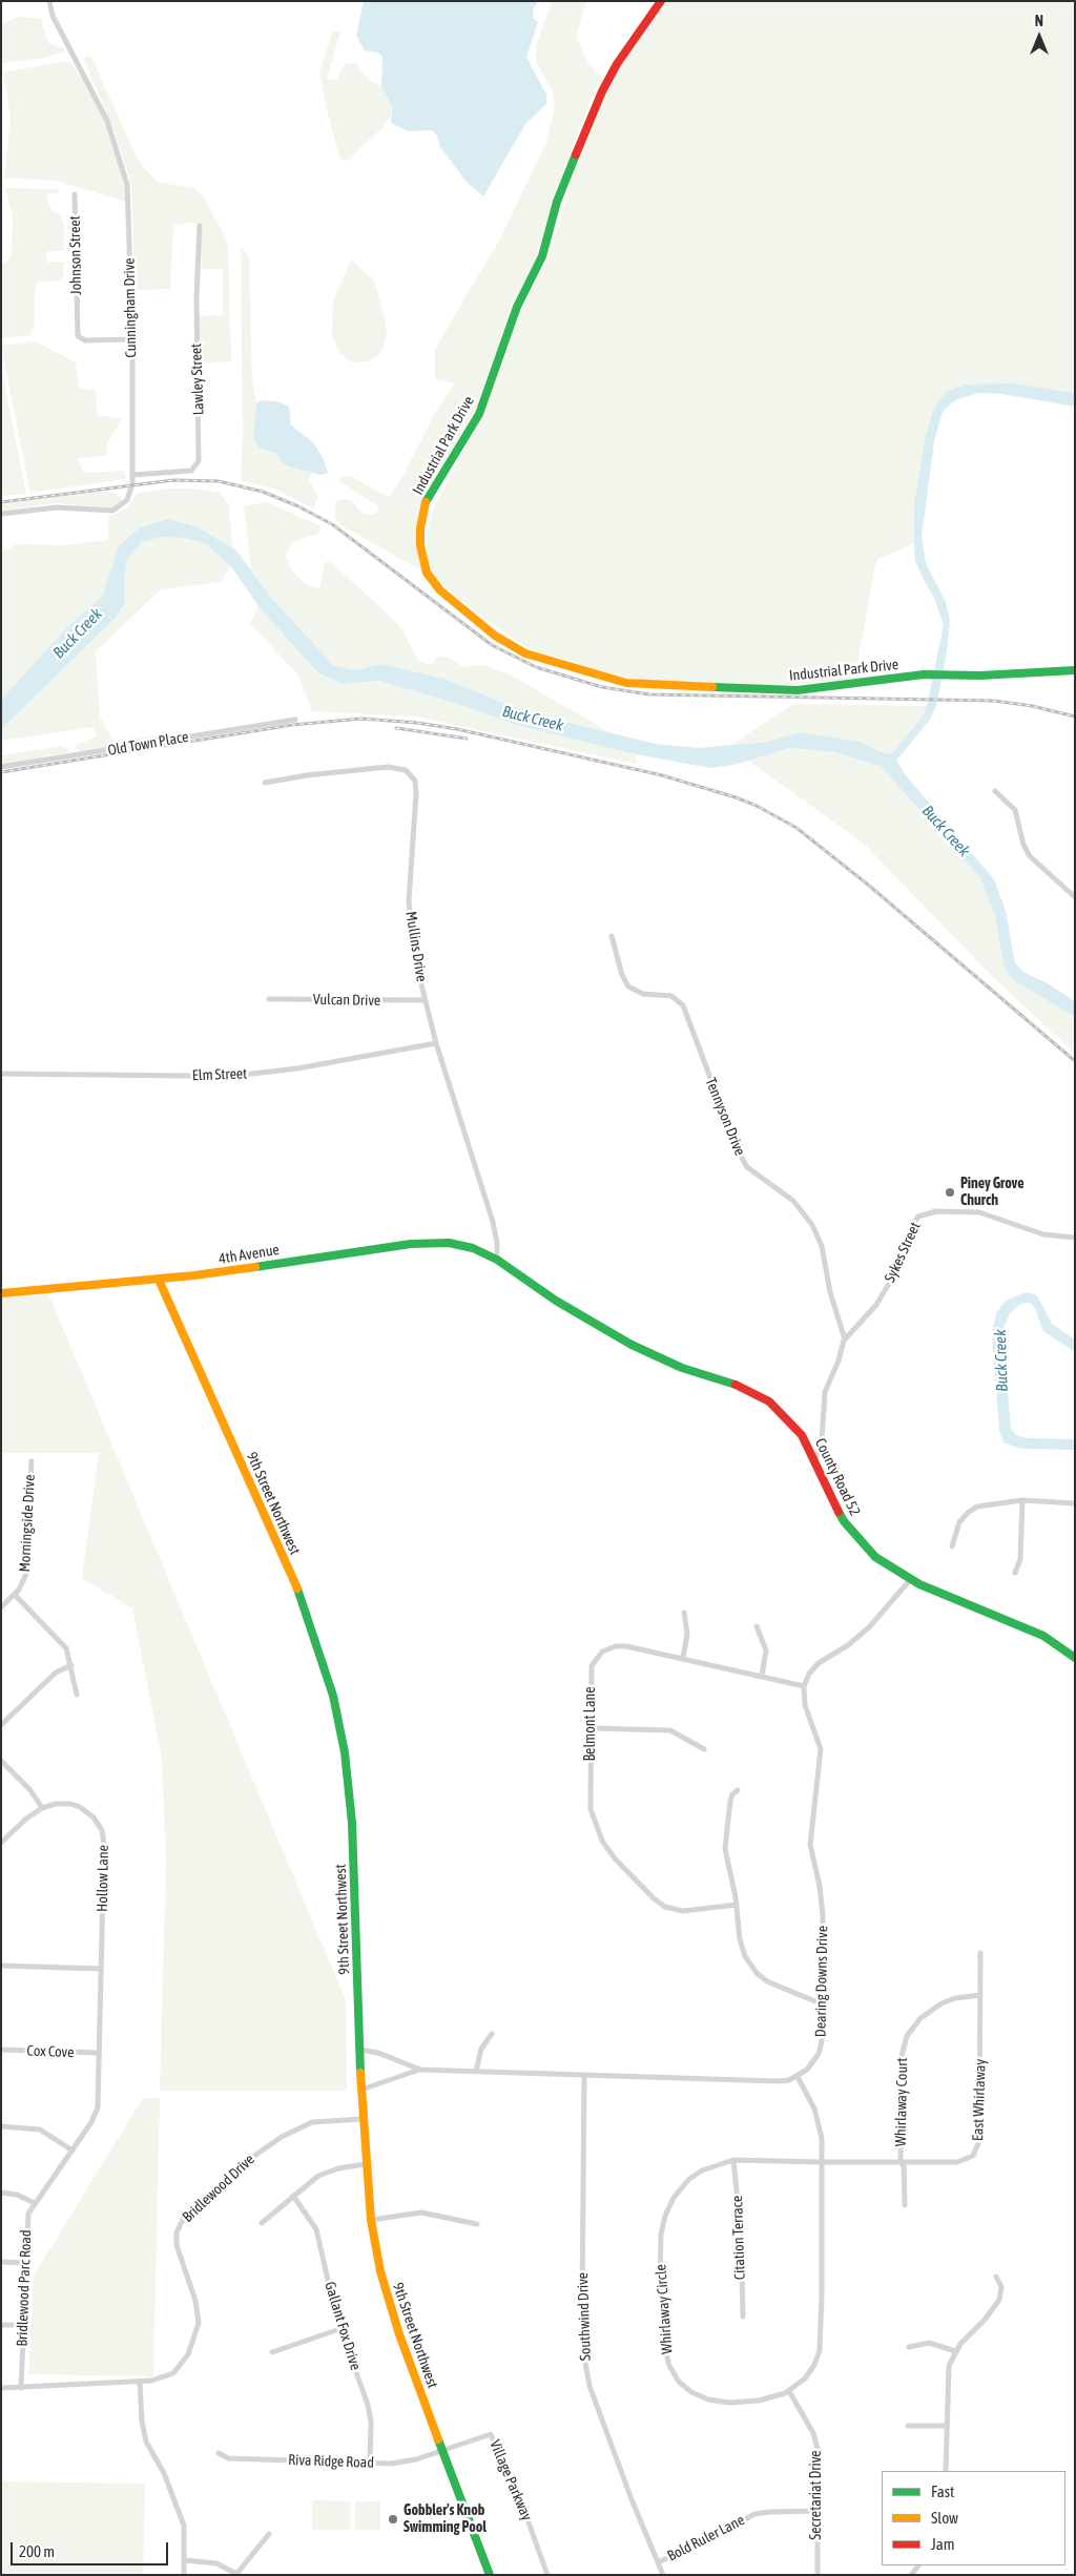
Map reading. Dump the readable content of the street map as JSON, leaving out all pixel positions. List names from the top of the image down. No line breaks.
{"streets":{"street":["Johnson Street","Cunningham Drive","Lawley Street","Industrial Park Drive","Old Town Place","Mullins Drive","Vulcan Drive","Elm Street","Tennyson Drive","Sykes Street","4th Avenue","County Road 52","9th Street Northwest","Morningside Drive","Belmont Lane","Hollow Lane","Dearing Downs Drive","Cox Cove","East Whirlaway","Whirlaway Court","Bridlewood Drive","Citation Terrace","Bridlewood Parc Road","Whirlaway Circle","Southwind Drive","Gallant Fox Drive","Riva Ridge Road","Village Parkway","Secretariat Drive","Bold Ruler Lane"]},"crossings":[["Johnson Street","Cunningham Drive"],["Cunningham Drive","Lawley Street"],["Mullins Drive","Vulcan Drive"],["Mullins Drive","Elm Street"],["Mullins Drive","4th Avenue"],["Mullins Drive","County Road 52"],["Tennyson Drive","Sykes Street"],["4th Avenue","County Road 52"],["4th Avenue","9th Street Northwest"],["9th Street Northwest","Bridlewood Drive"],["9th Street Northwest","Riva Ridge Road"],["9th Street Northwest","Village Parkway"],["Belmont Lane","Dearing Downs Drive"],["Hollow Lane","Cox Cove"],["Hollow Lane","Bridlewood Parc Road"],["Dearing Downs Drive","Whirlaway Circle"],["Cox Cove","Bridlewood Parc Road"],["East Whirlaway","Whirlaway Court"],["East Whirlaway","Whirlaway Circle"],["Bridlewood Drive","Bridlewood Parc Road"],["Citation Terrace","Whirlaway Circle"],["Whirlaway Circle","Secretariat Drive"],["Southwind Drive","Bold Ruler Lane"],["Gallant Fox Drive","Riva Ridge Road"],["Riva Ridge Road","Village Parkway"],["Secretariat Drive","Bold Ruler Lane"]],"water":["Buck Creek"],"places":["Piney Grove Church","Gobbler's Knob Swimming Pool"],"legend":["Fast","Slow","Jam"],"scale_bar":"200 m","north":"top"}
